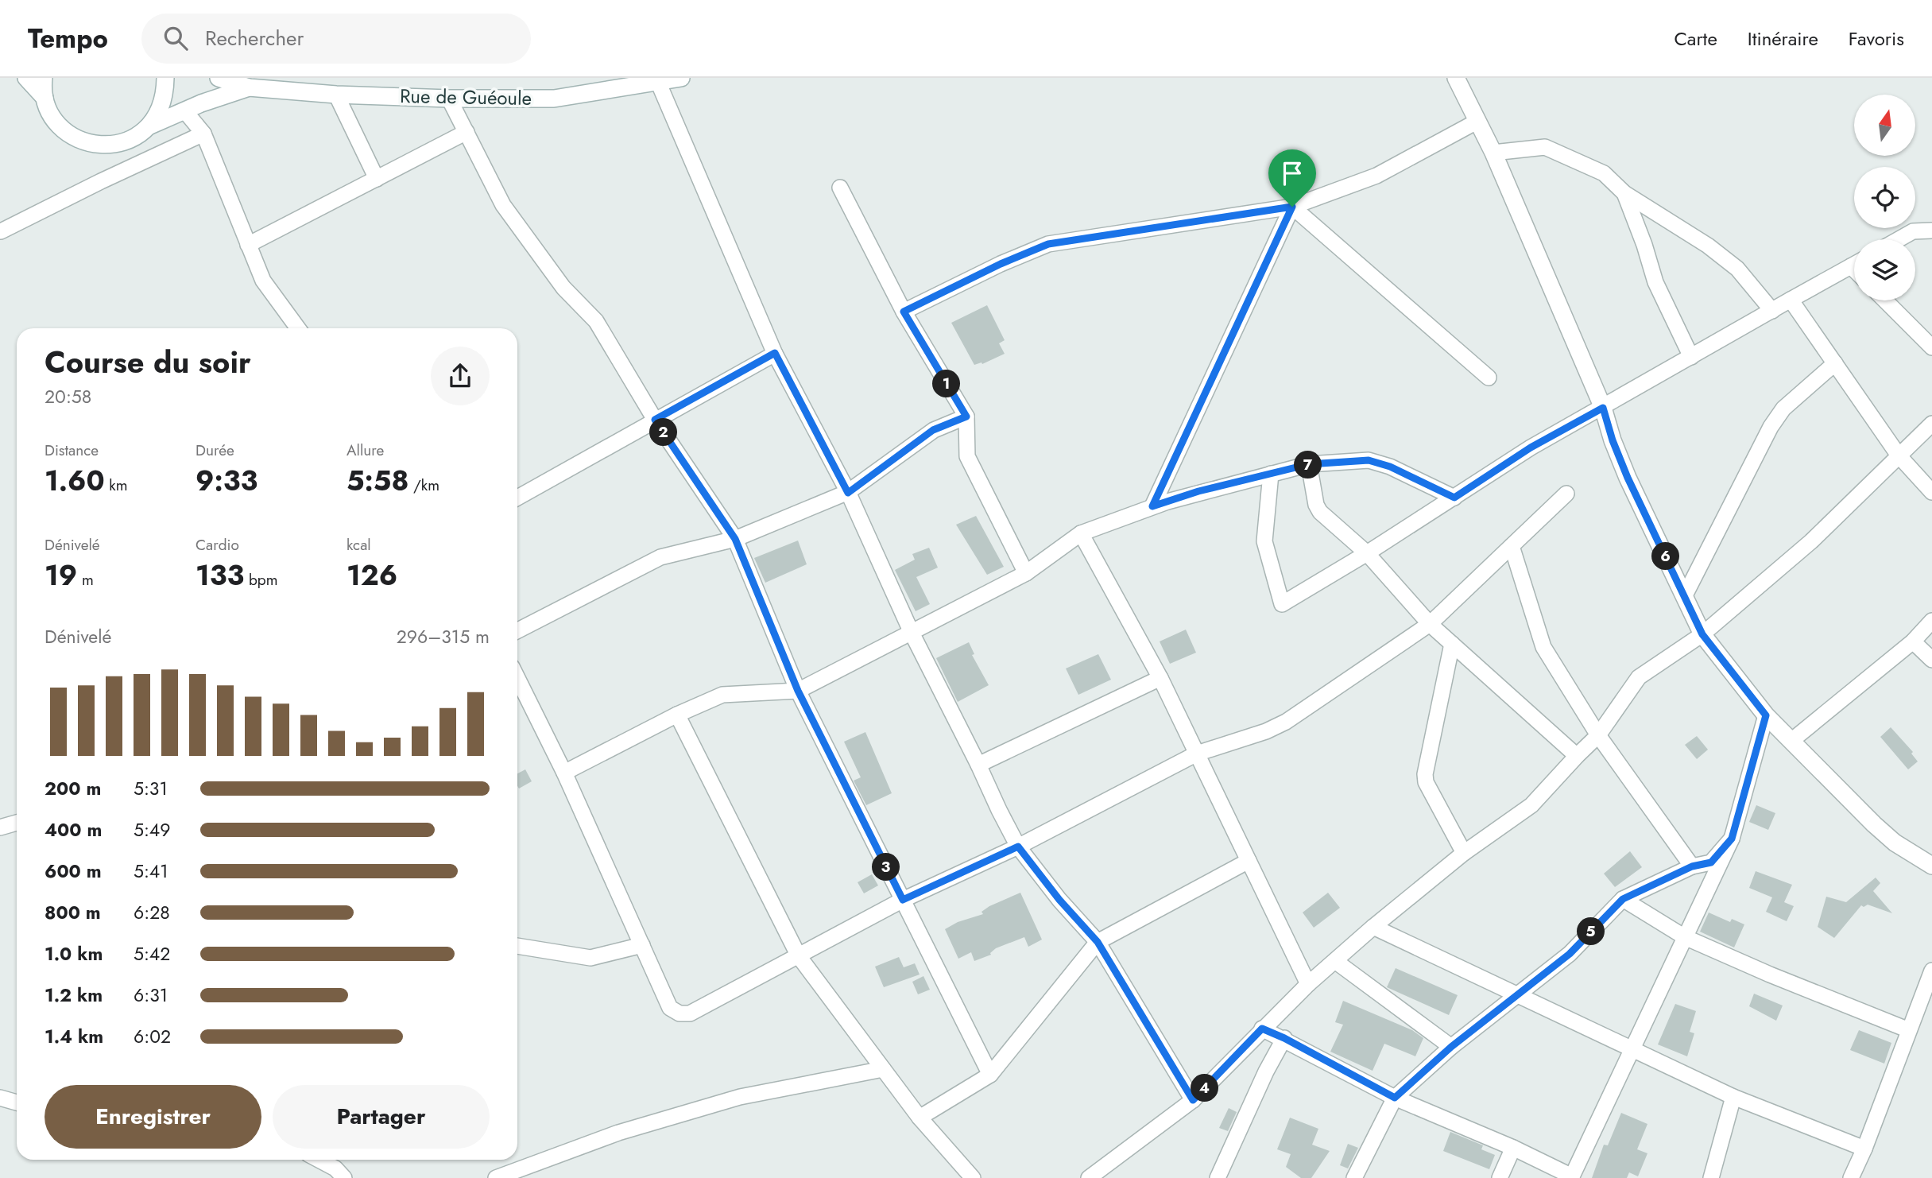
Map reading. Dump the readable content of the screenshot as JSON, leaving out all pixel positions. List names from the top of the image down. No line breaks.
{"streets":{"street":["Rue de Guéoule"]},"north":"top","page":{"header":"Tempo","search":"Rechercher","nav":["Carte","Itinéraire","Favoris"],"heading":["Course du soir","20:58"],"pins":["1","2","7","6","3","5","4"],"stats":[["Distance","1.60 km"],["Durée","9:33"],["Allure","5:58 /km"],["Dénivelé","19 m"],["Cardio","133 bpm"],["kcal","126"]],"chart":["Dénivelé","296–315 m"],"list":[{"name":"200 m","note":"5:31"},{"name":"400 m","note":"5:49"},{"name":"600 m","note":"5:41"},{"name":"800 m","note":"6:28"},{"name":"1.0 km","note":"5:42"},{"name":"1.2 km","note":"6:31"},{"name":"1.4 km","note":"6:02"}],"buttons":["Enregistrer","Partager"]}}
